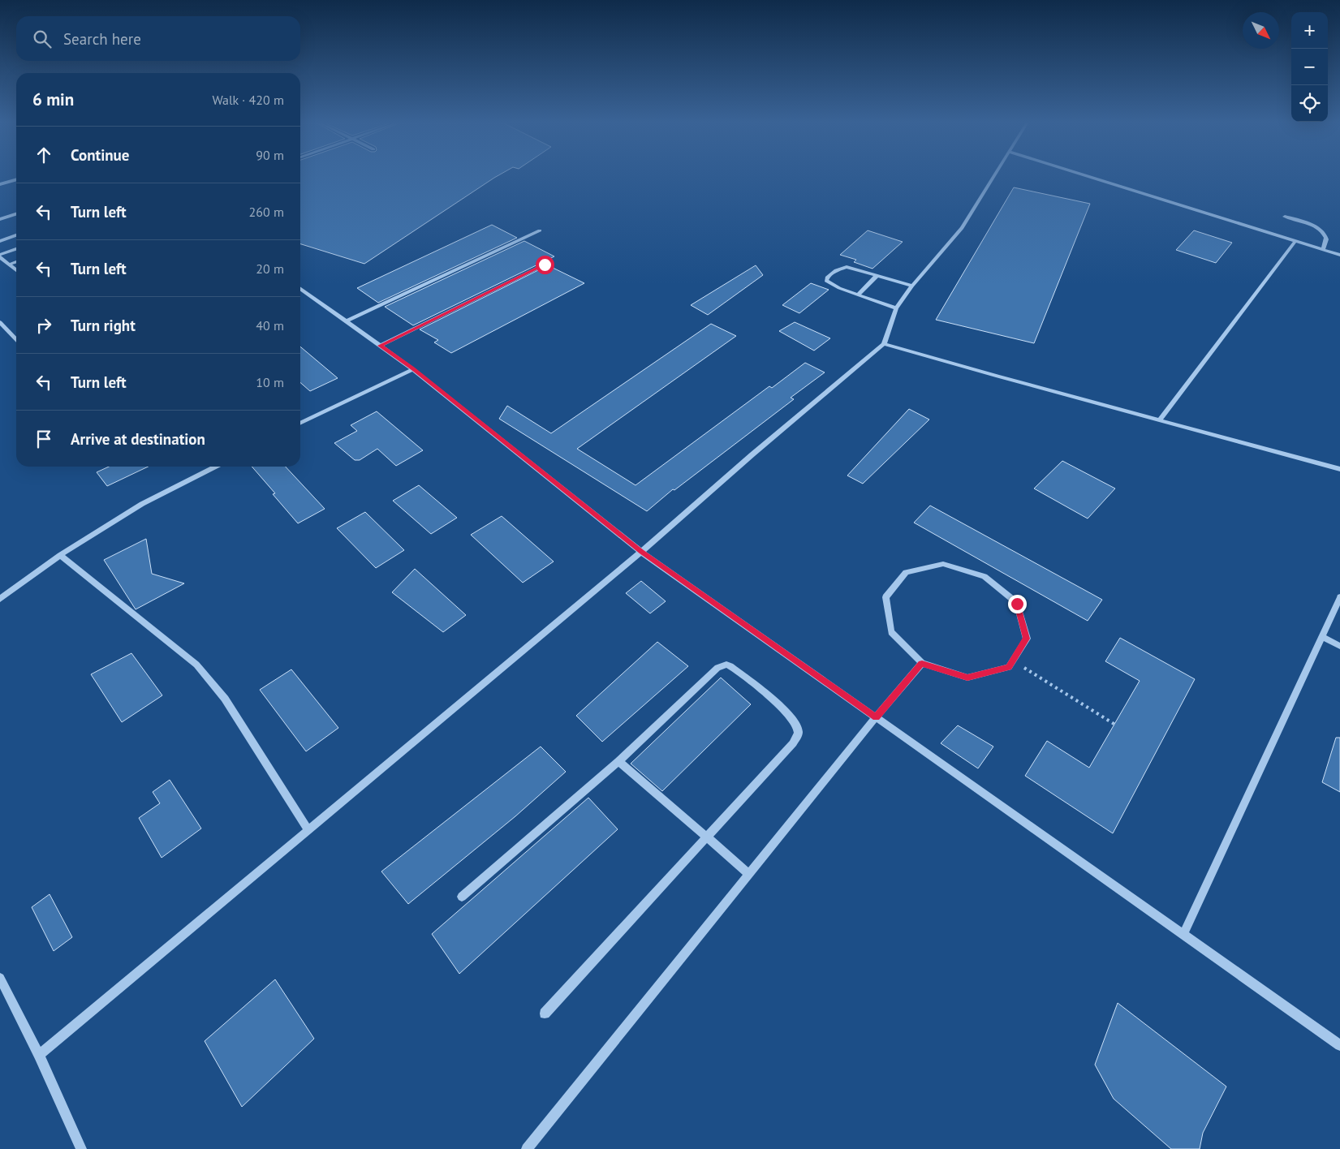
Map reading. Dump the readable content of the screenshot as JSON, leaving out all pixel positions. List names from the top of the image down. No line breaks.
{"north":"bottom right","page":{"map_buttons":["+","−"],"search":"Search here","heading":["6 min","Walk · 420 m"],"list":[["Continue","90 m"],["Turn left","260 m"],["Turn left","20 m"],["Turn right","40 m"],["Turn left","10 m"],"Arrive at destination"]}}
